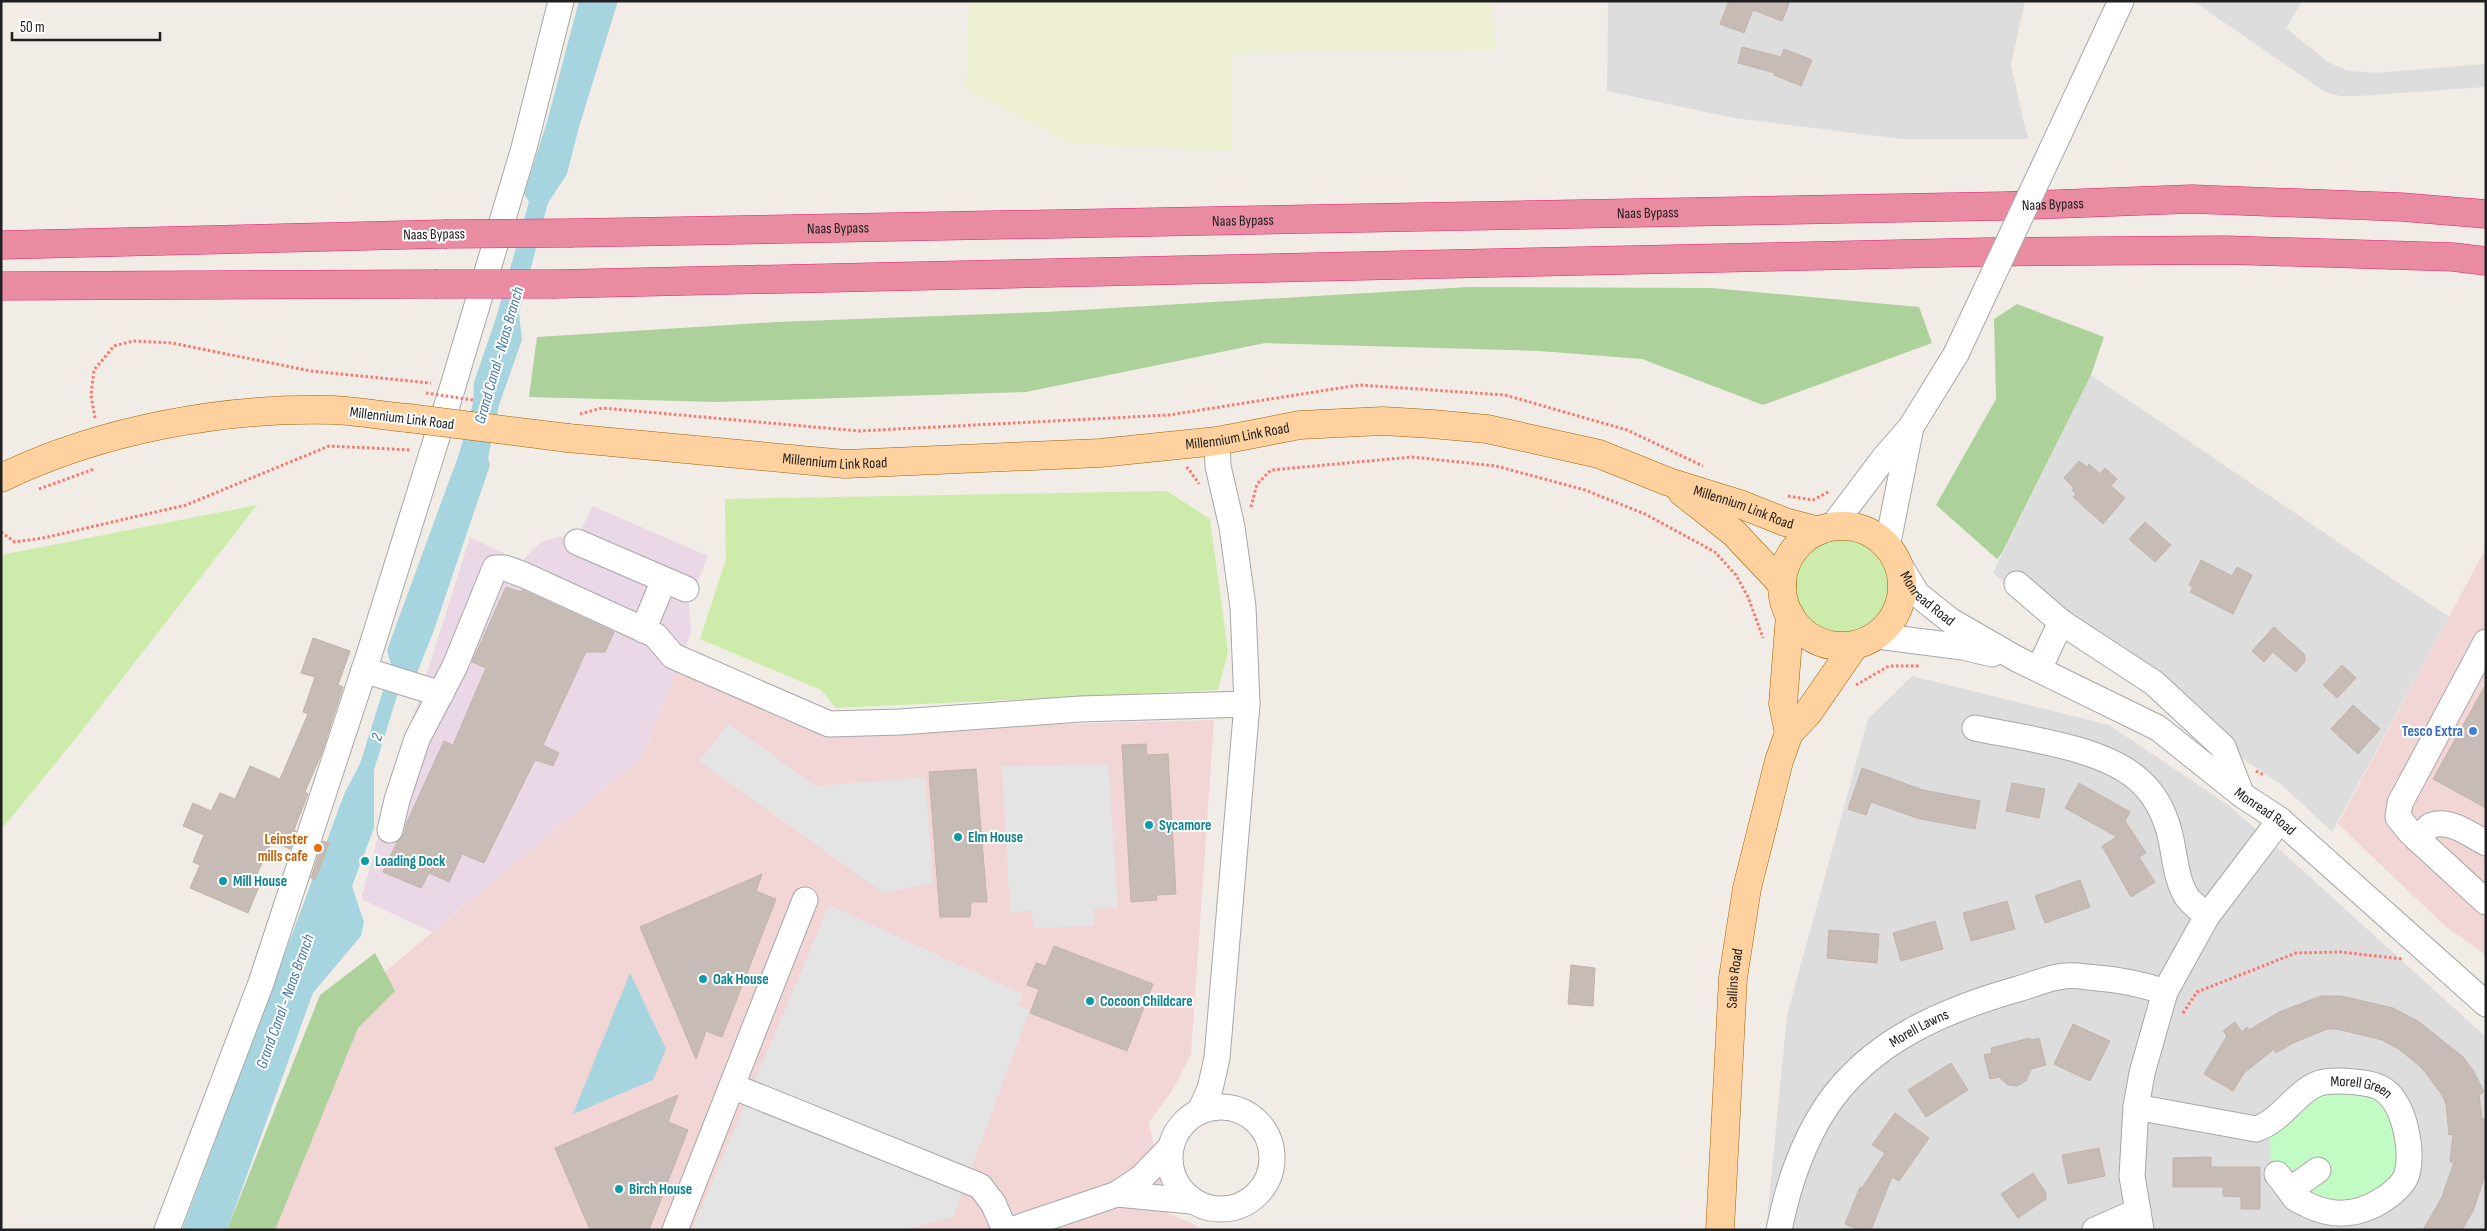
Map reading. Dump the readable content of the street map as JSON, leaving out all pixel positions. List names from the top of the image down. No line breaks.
{"streets":{"highway":["Naas Bypass"],"main road":["Millennium Link Road","Sallins Road"],"street":["Monread Road","Morell Lawns","Morell Green"]},"crossings":[["Millennium Link Road","Monread Road"],["Millennium Link Road","Sallins Road"],["Monread Road","Sallins Road"]],"water":["Grand Canal - Naas Branch","2"],"places":["Tesco Extra","Sycamore","Elm House","Leinster mills cafe","Loading Dock","Mill House","Oak House","Cocoon Childcare","Birch House"],"scale_bar":"50 m"}
